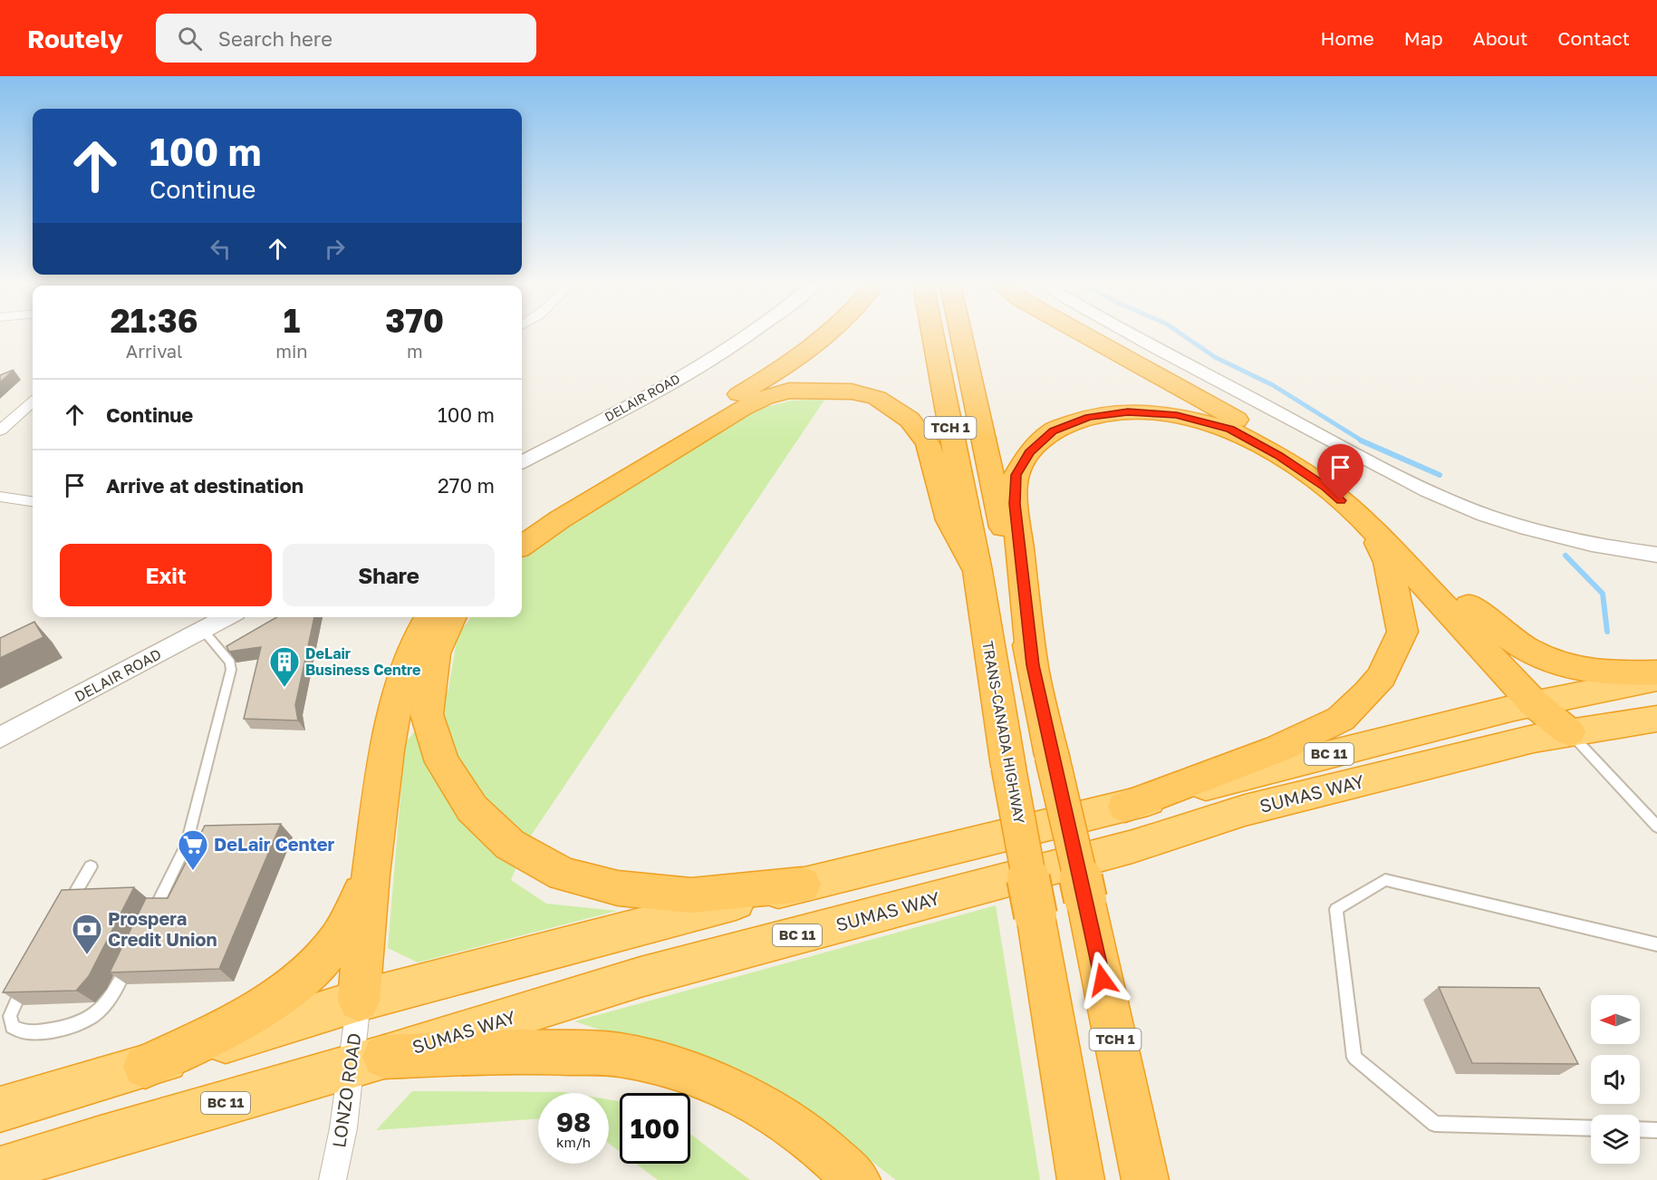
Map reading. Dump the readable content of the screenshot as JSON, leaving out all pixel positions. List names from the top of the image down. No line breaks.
{"streets":{"highway":["TCH 1","TRANS-CANADA HIGHWAY","BC 11","SUMAS WAY"],"street":["DELAIR ROAD","LONZO ROAD"]},"crossings":[["BC 11","LONZO ROAD"],["SUMAS WAY","LONZO ROAD"]],"places":{"building":["DeLair Business Centre"],"supermarket":["DeLair Center"],"bank":["Prospera Credit Union"]},"north":"left","page":{"header":"Routely","search":"Search here","nav":["Home","Map","About","Contact"],"turn":["100 m","Continue"],"eta":["21:36","Arrival","1","min","370","m"],"list":[{"name":"Continue","value":"100 m"},{"name":"Arrive at destination","value":"270 m"}],"buttons":["Exit","Share"],"speed":"98 km/h","limit":"100"}}
